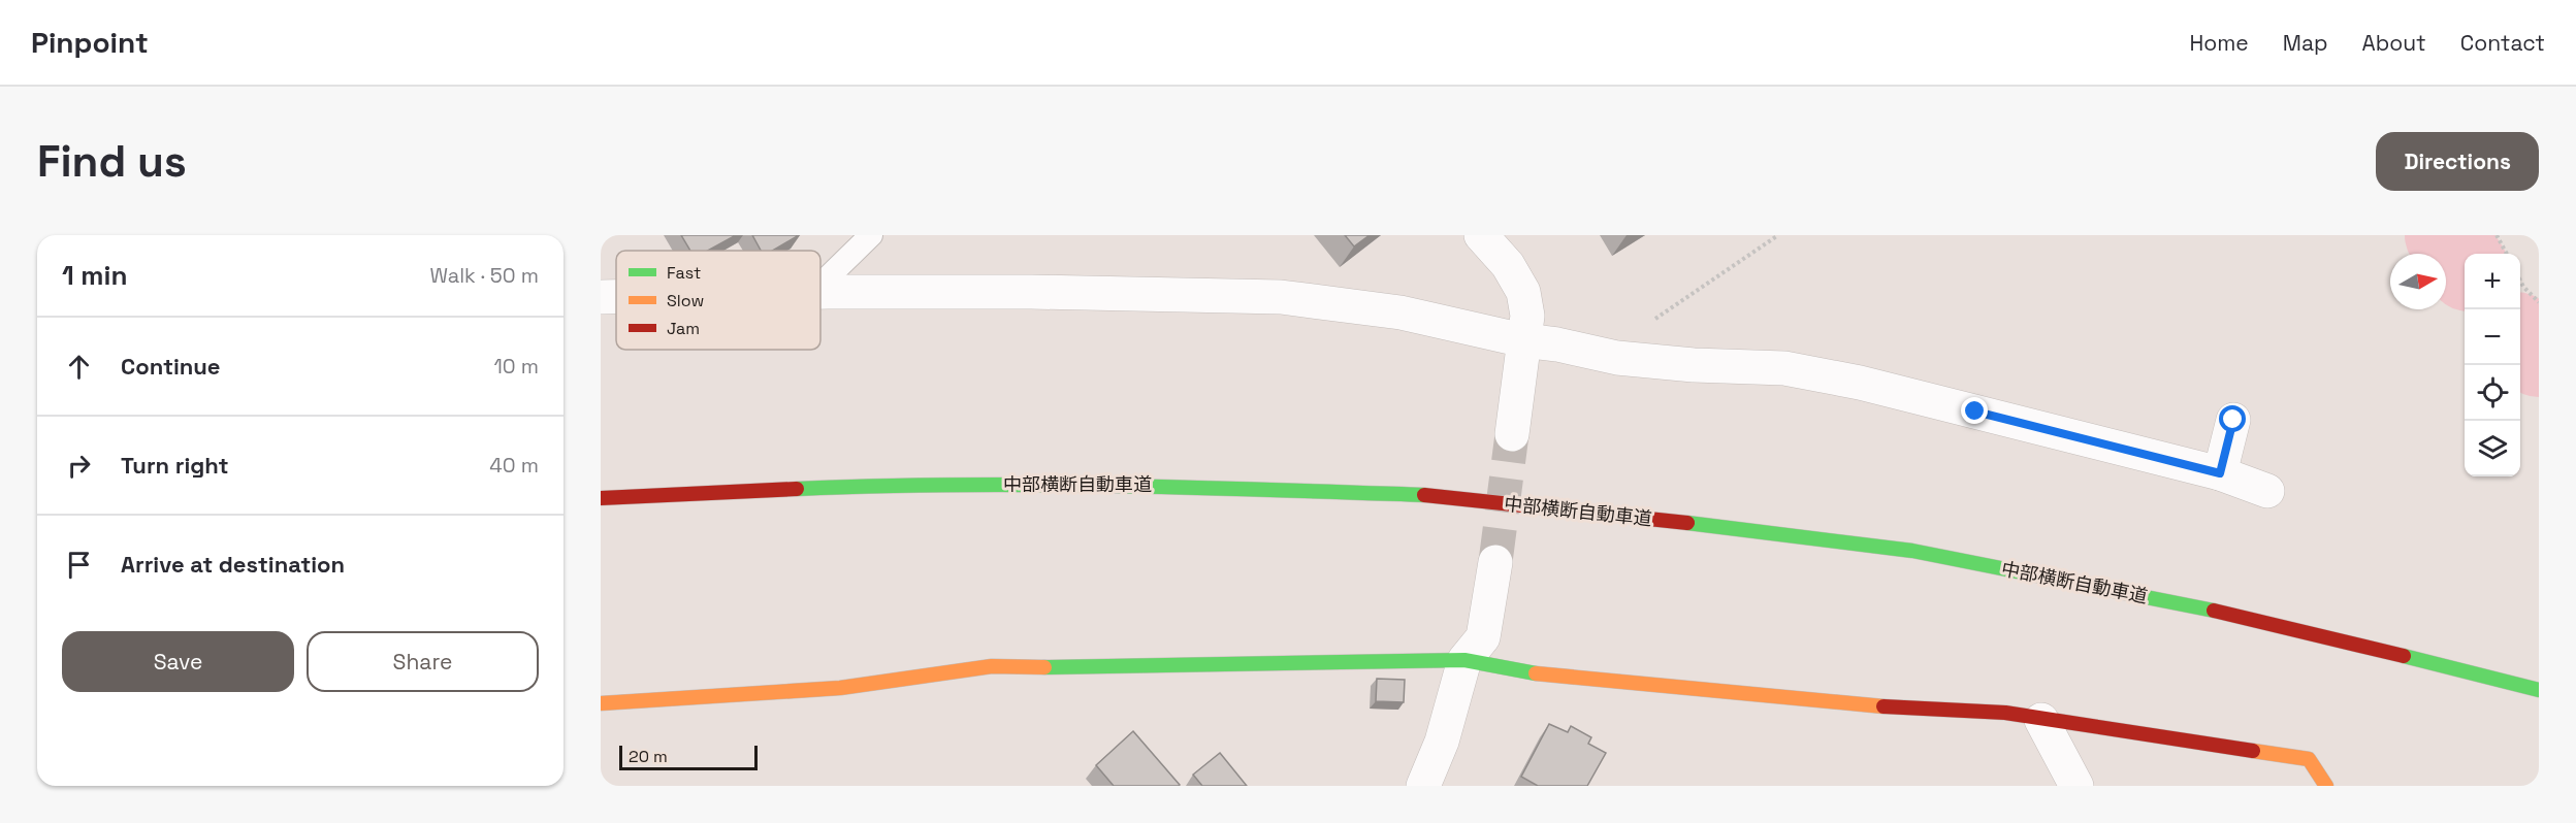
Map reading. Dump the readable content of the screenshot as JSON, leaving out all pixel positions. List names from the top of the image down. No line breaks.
{"streets":{"main road":["中部横断自動車道"]},"legend":["Fast","Slow","Jam"],"scale_bar":"20 m","north":"right","page":{"header":"Pinpoint","nav":["Home","Map","About","Contact"],"buttons":["Directions",["Save","Share"]],"title":"Find us","heading":["1 min","Walk · 50 m"],"map_buttons":["+","−"],"list":[["Continue","10 m"],["Turn right","40 m"],"Arrive at destination"],"scale":"20 m"}}
